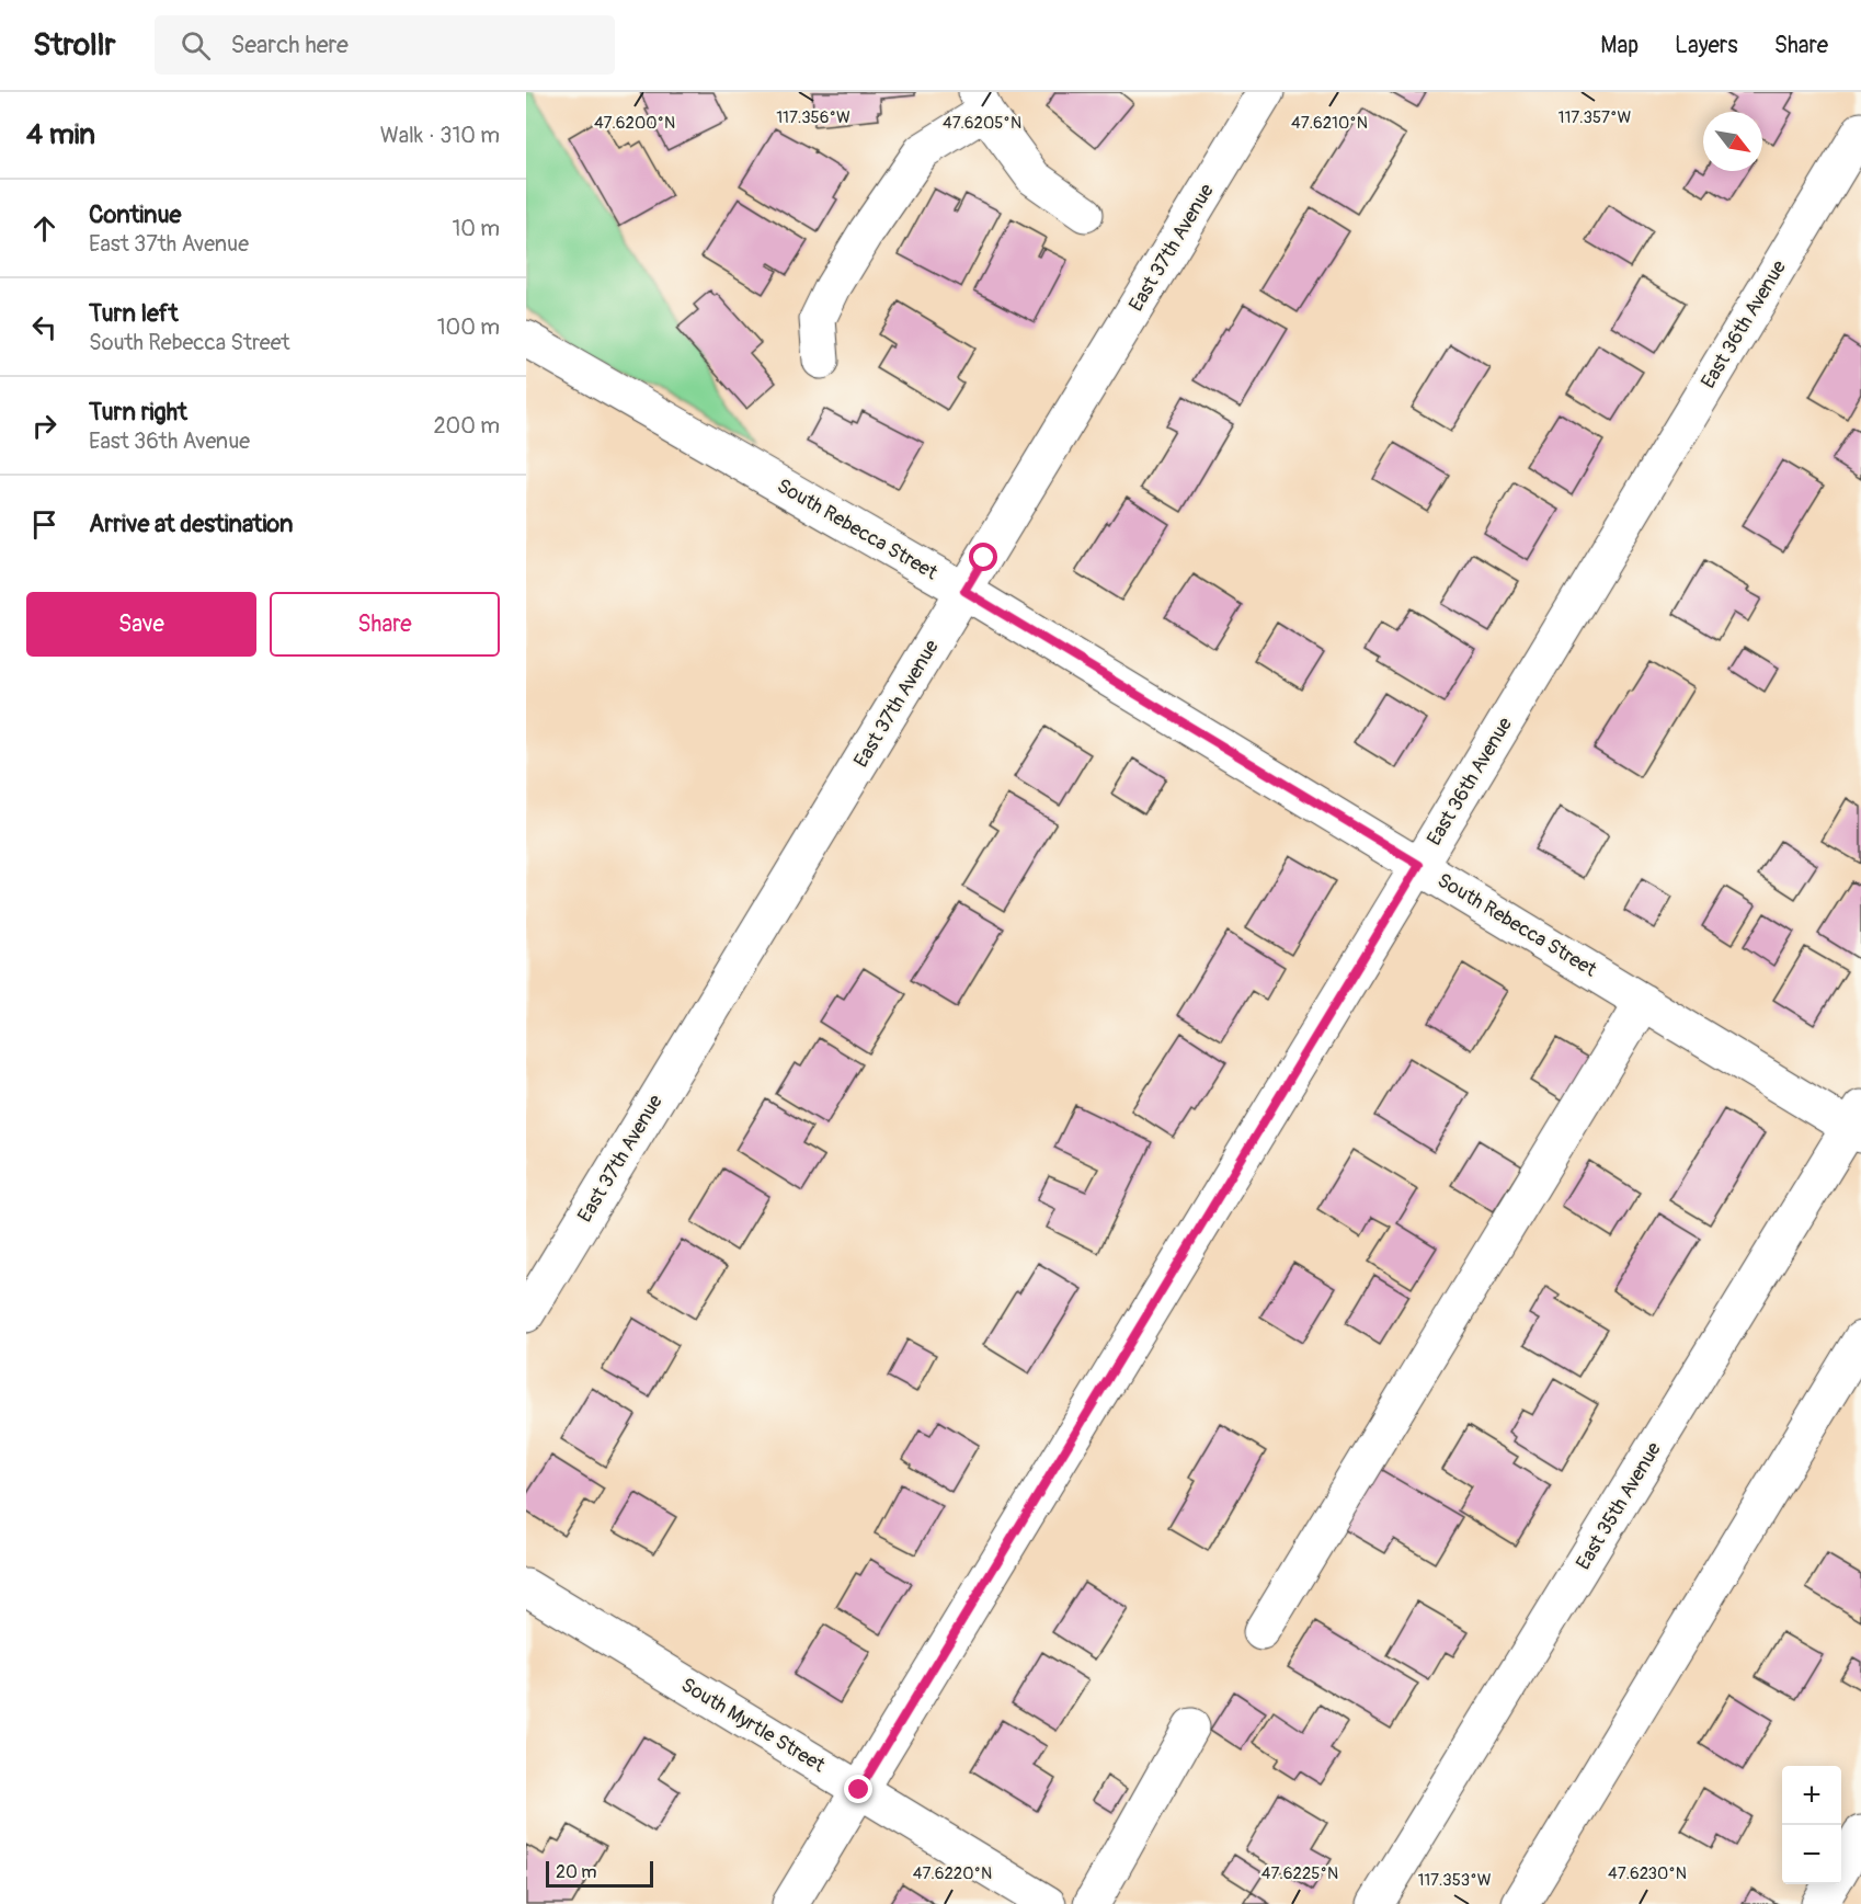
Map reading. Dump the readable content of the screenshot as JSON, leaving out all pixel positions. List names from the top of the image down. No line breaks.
{"streets":{"street":["East 37th Avenue","East 36th Avenue","South Rebecca Street","East 35th Avenue","South Myrtle Street"]},"crossings":[["East 37th Avenue","South Rebecca Street"],["East 36th Avenue","South Rebecca Street"],["East 36th Avenue","South Myrtle Street"],["South Rebecca Street","East 35th Avenue"]],"scale_bar":"20 m","north":"bottom right","page":{"header":"Strollr","search":"Search here","nav":["Map","Layers","Share"],"heading":["4 min","Walk · 310 m"],"list":[["Continue","East 37th Avenue","10 m"],["Turn left","South Rebecca Street","100 m"],["Turn right","East 36th Avenue","200 m"],"Arrive at destination"],"buttons":["Save","Share"],"map_buttons":["+","−"],"scale":"20 m"},"coordinates":["117.356°W","117.357°W","47.6205°N","47.6200°N","47.6210°N","47.6220°N","47.6225°N","47.6230°N","117.353°W"]}
